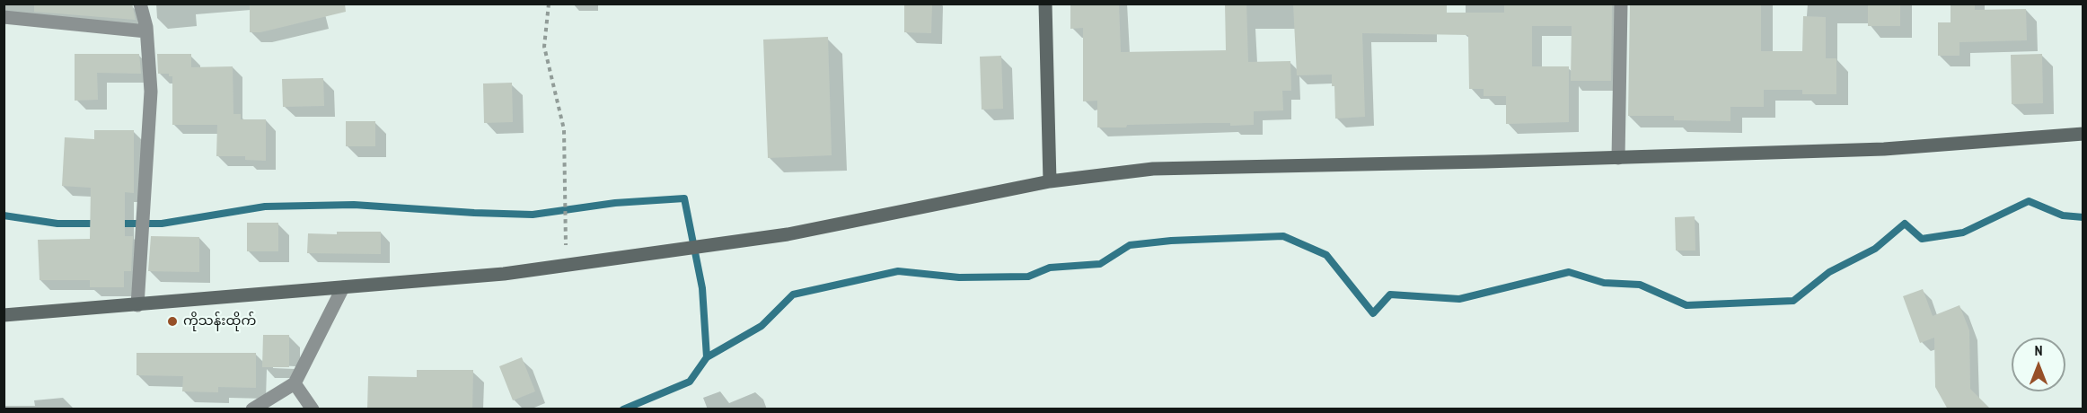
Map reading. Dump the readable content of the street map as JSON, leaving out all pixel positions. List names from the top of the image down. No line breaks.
{"places":["ကိုသန်းထိုက်"],"north":"top"}
